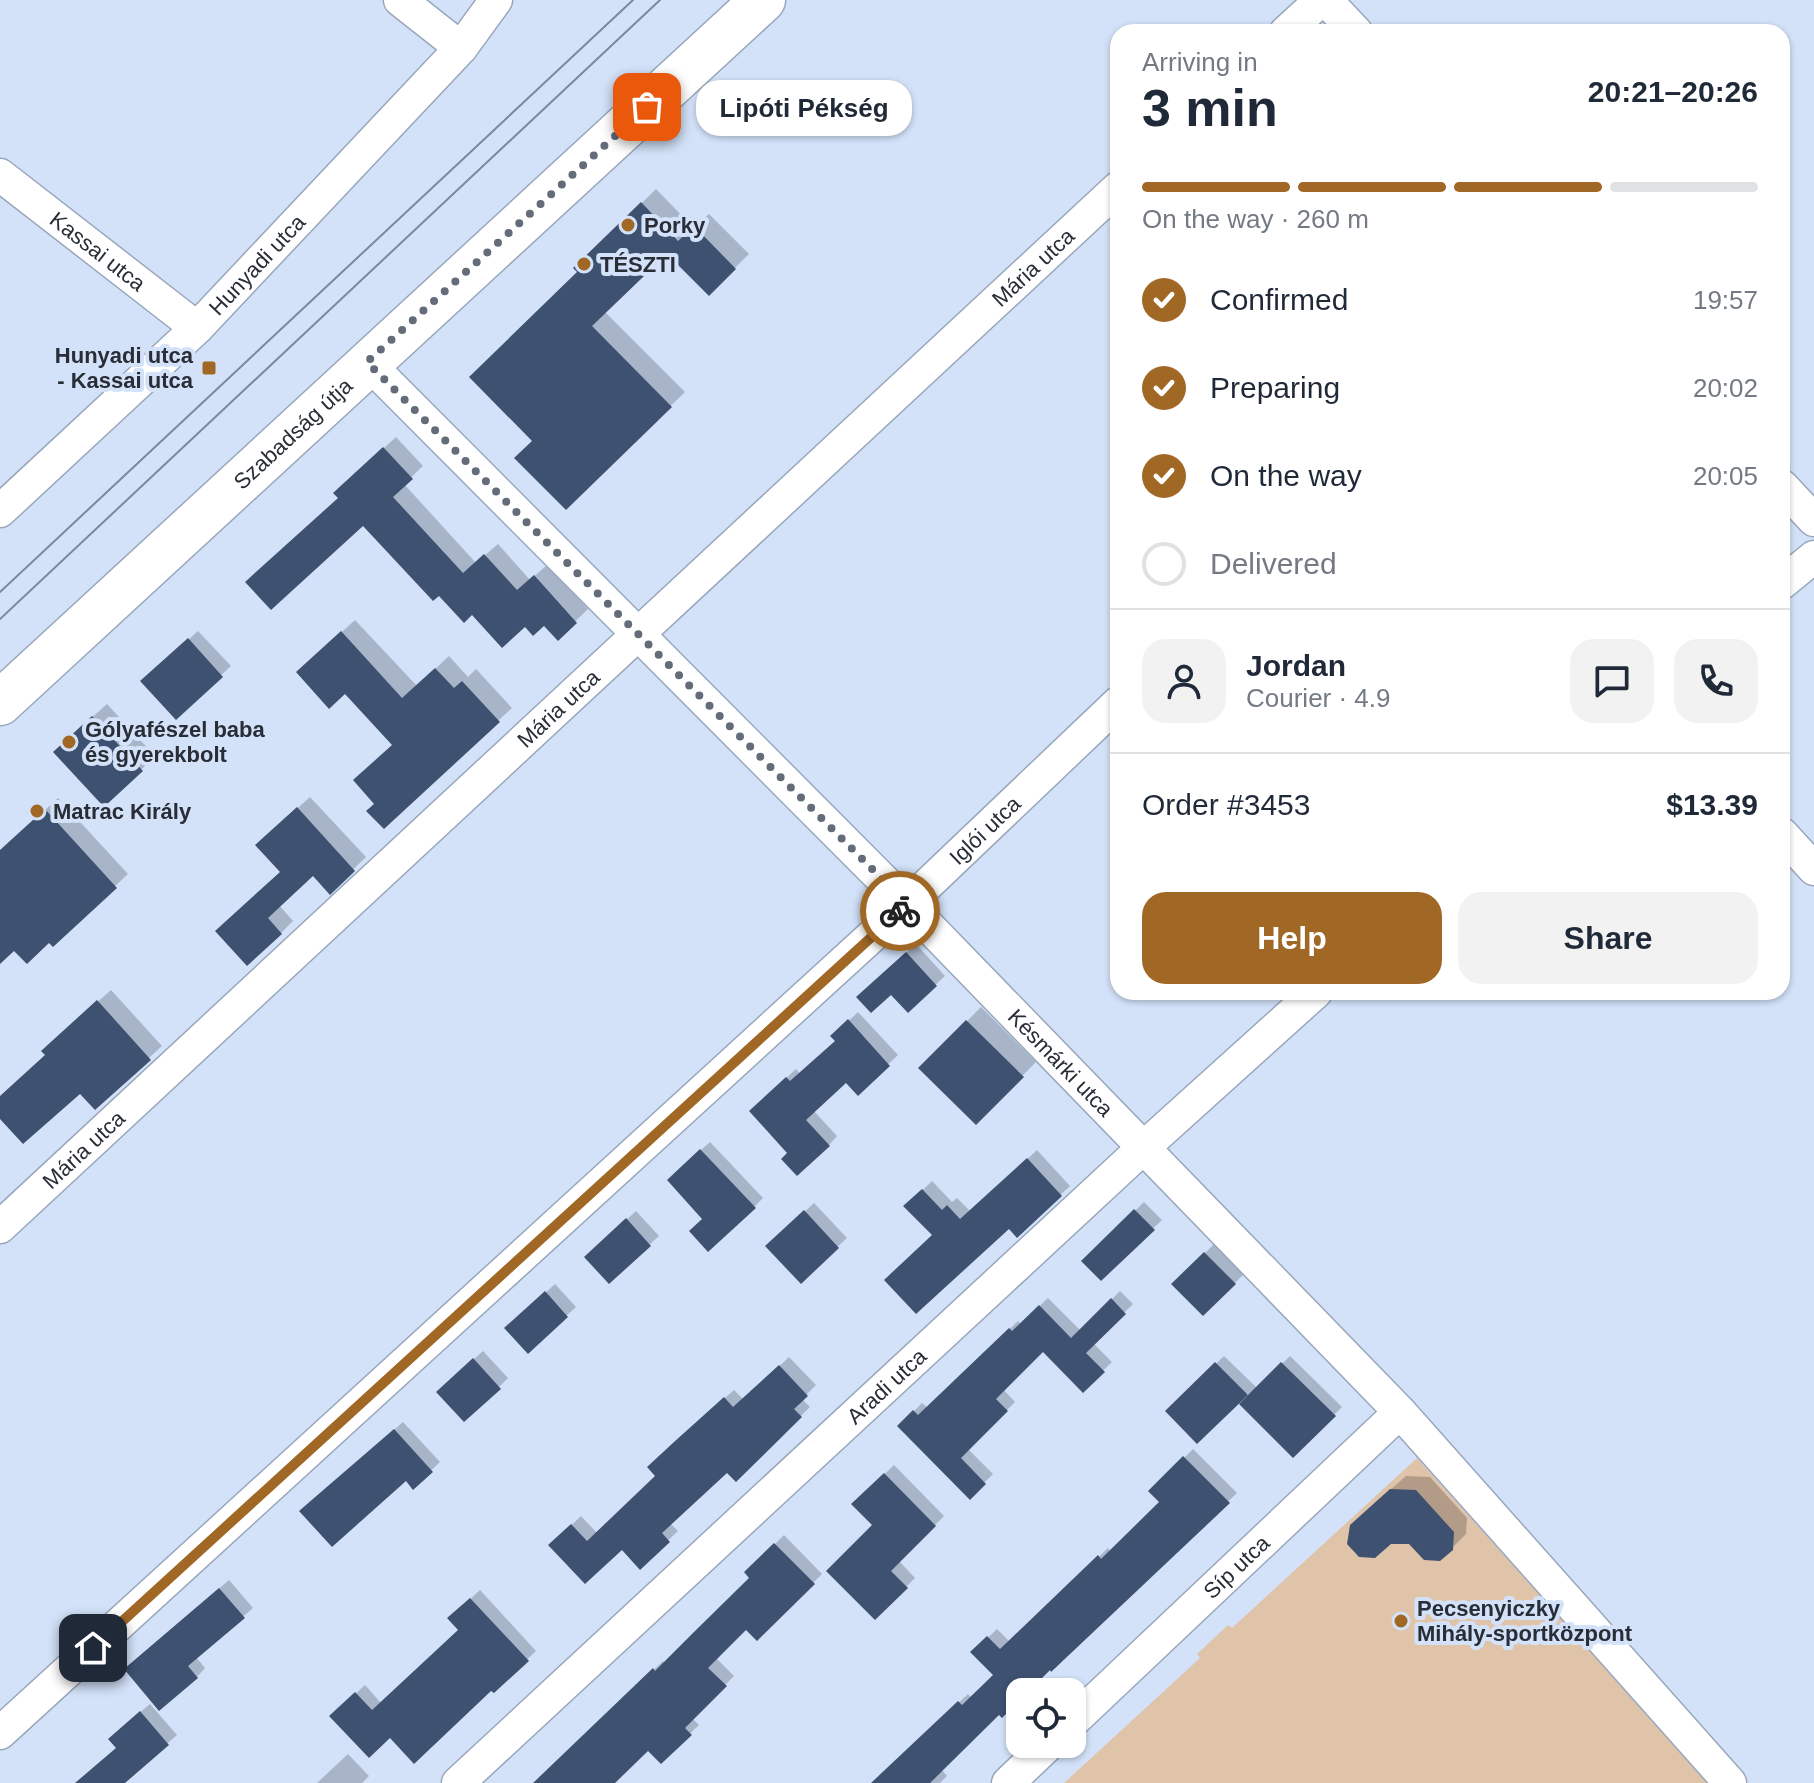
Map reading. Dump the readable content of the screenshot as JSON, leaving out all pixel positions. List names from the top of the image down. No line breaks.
{"streets":{"main road":["Szabadság útja"],"street":["Kassai utca","Hunyadi utca","Mária utca","Iglói utca","Késmárki utca","Aradi utca","Síp utca"]},"crossings":[["Kassai utca","Hunyadi utca"],["Mária utca","Késmárki utca"],["Szabadság útja","Késmárki utca"],["Iglói utca","Késmárki utca"],["Késmárki utca","Aradi utca"],["Késmárki utca","Síp utca"]],"places":{"other":["Lipóti Pékség","Porky","TÉSZTI","Gólyafészel baba és gyerekbolt","Matrac Király","Pecsenyiczky Mihály-sportközpont"],"transit":["Hunyadi utca - Kassai utca"]},"page":{"heading":["3 min","Arriving in","20:21–20:26"],"panel":["Jordan","Courier · 4.9","Order #3453","$13.39"],"bubble":"Lipóti Pékség","bar":"On the way · 260 m","list":[["Confirmed","19:57"],["Preparing","20:02"],["On the way","20:05"],"Delivered"],"buttons":["Help","Share"]}}
